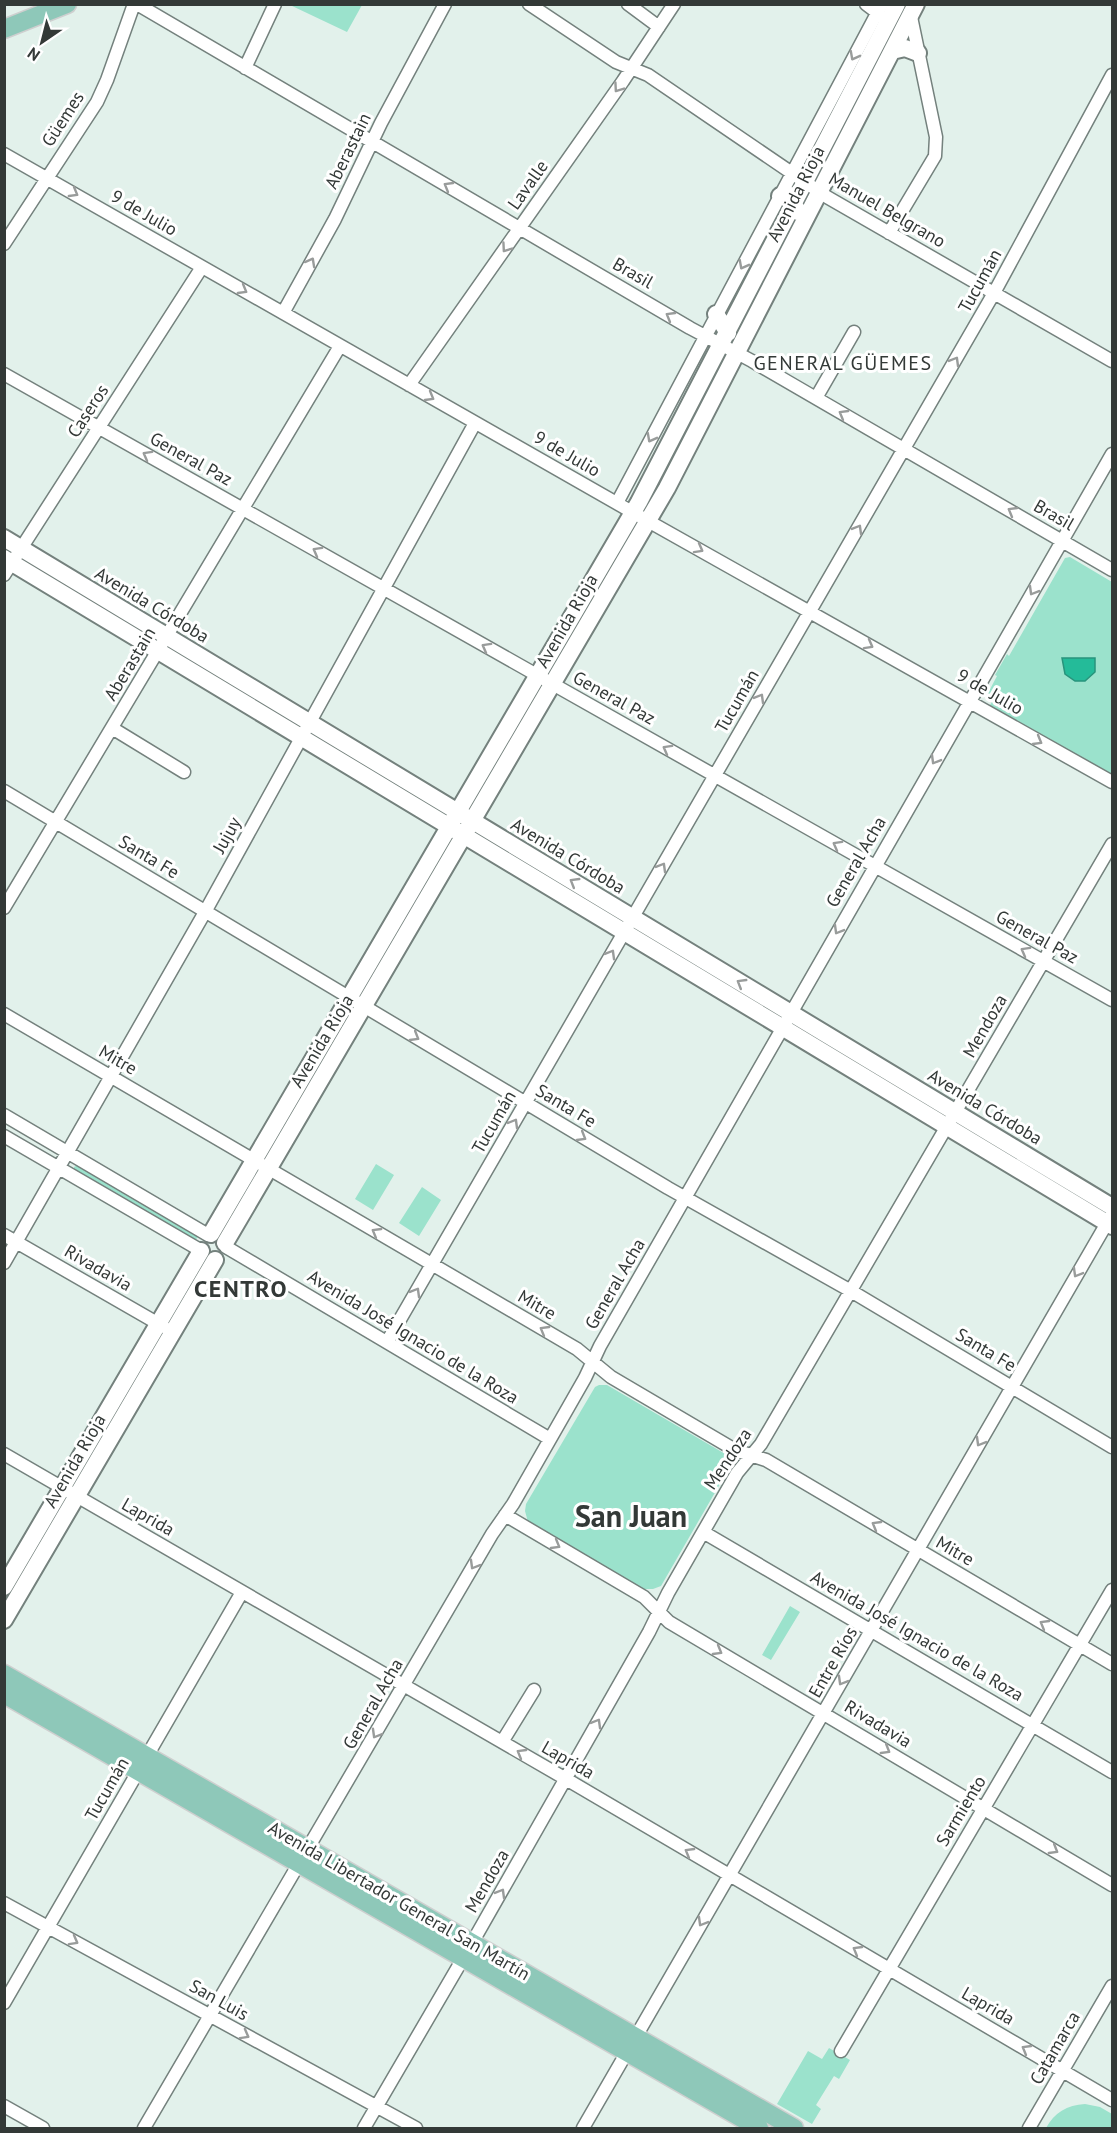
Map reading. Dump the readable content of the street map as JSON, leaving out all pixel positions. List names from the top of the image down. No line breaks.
{"streets":{"main road":["Avenida Rioja","Avenida Córdoba","Avenida Libertador General San Martín"],"street":["Güemes","Aberastain","Lavalle","Manuel Belgrano","9 de Julio","Brasil","Tucumán","Caseros","General Paz","Jujuy","Santa Fe","General Acha","Mendoza","Mitre","Rivadavia","Avenida José Ignacio de la Roza","Laprida","Entre Ríos","Sarmiento","San Luis","Catamarca"]},"crossings":[["Güemes","9 de Julio"],["Güemes","Brasil"],["Aberastain","9 de Julio"],["Aberastain","Brasil"],["Aberastain","General Paz"],["Aberastain","Avenida Córdoba"],["Aberastain","Santa Fe"],["Lavalle","Manuel Belgrano"],["Lavalle","9 de Julio"],["Lavalle","Brasil"],["Avenida Rioja","Manuel Belgrano"],["Avenida Rioja","9 de Julio"],["Avenida Rioja","Brasil"],["Avenida Rioja","General Paz"],["Avenida Rioja","Avenida Córdoba"],["Avenida Rioja","Santa Fe"],["Avenida Rioja","Mitre"],["Avenida Rioja","Rivadavia"],["Avenida Rioja","Avenida José Ignacio de la Roza"],["Avenida Rioja","Laprida"],["Manuel Belgrano","Tucumán"],["9 de Julio","Tucumán"],["9 de Julio","Caseros"],["9 de Julio","Jujuy"],["9 de Julio","General Acha"],["Brasil","Tucumán"],["Brasil","General Acha"],["Tucumán","General Paz"],["Tucumán","Avenida Córdoba"],["Tucumán","Santa Fe"],["Tucumán","Mitre"],["Tucumán","Avenida José Ignacio de la Roza"],["Tucumán","Laprida"],["Tucumán","Avenida Libertador General San Martín"],["Tucumán","San Luis"],["Caseros","General Paz"],["Caseros","Avenida Córdoba"],["General Paz","Jujuy"],["General Paz","General Acha"],["General Paz","Mendoza"],["Avenida Córdoba","Jujuy"],["Avenida Córdoba","General Acha"],["Avenida Córdoba","Mendoza"],["Avenida Córdoba","Entre Ríos"],["Jujuy","Santa Fe"],["Jujuy","Mitre"],["Jujuy","Rivadavia"],["Jujuy","Avenida José Ignacio de la Roza"],["Santa Fe","General Acha"],["Santa Fe","Mendoza"],["Santa Fe","Entre Ríos"],["General Acha","Mitre"],["General Acha","Rivadavia"],["General Acha","Avenida José Ignacio de la Roza"],["General Acha","Laprida"],["General Acha","Avenida Libertador General San Martín"],["General Acha","San Luis"],["Mendoza","Mitre"],["Mendoza","Rivadavia"],["Mendoza","Avenida José Ignacio de la Roza"],["Mendoza","Laprida"],["Mendoza","Avenida Libertador General San Martín"],["Mendoza","San Luis"],["Mitre","Entre Ríos"],["Mitre","Sarmiento"],["Rivadavia","Entre Ríos"],["Rivadavia","Sarmiento"],["Avenida José Ignacio de la Roza","Entre Ríos"],["Avenida José Ignacio de la Roza","Sarmiento"],["Laprida","Entre Ríos"],["Laprida","Sarmiento"],["Laprida","Catamarca"],["Entre Ríos","Avenida Libertador General San Martín"]],"one_way":["Lavalle","9 de Julio","Brasil","Tucumán","General Paz","General Acha","Mitre","Rivadavia","Laprida","Entre Ríos","San Luis"],"districts":["GENERAL GÜEMES","CENTRO","San Juan"],"north":"bottom left"}
